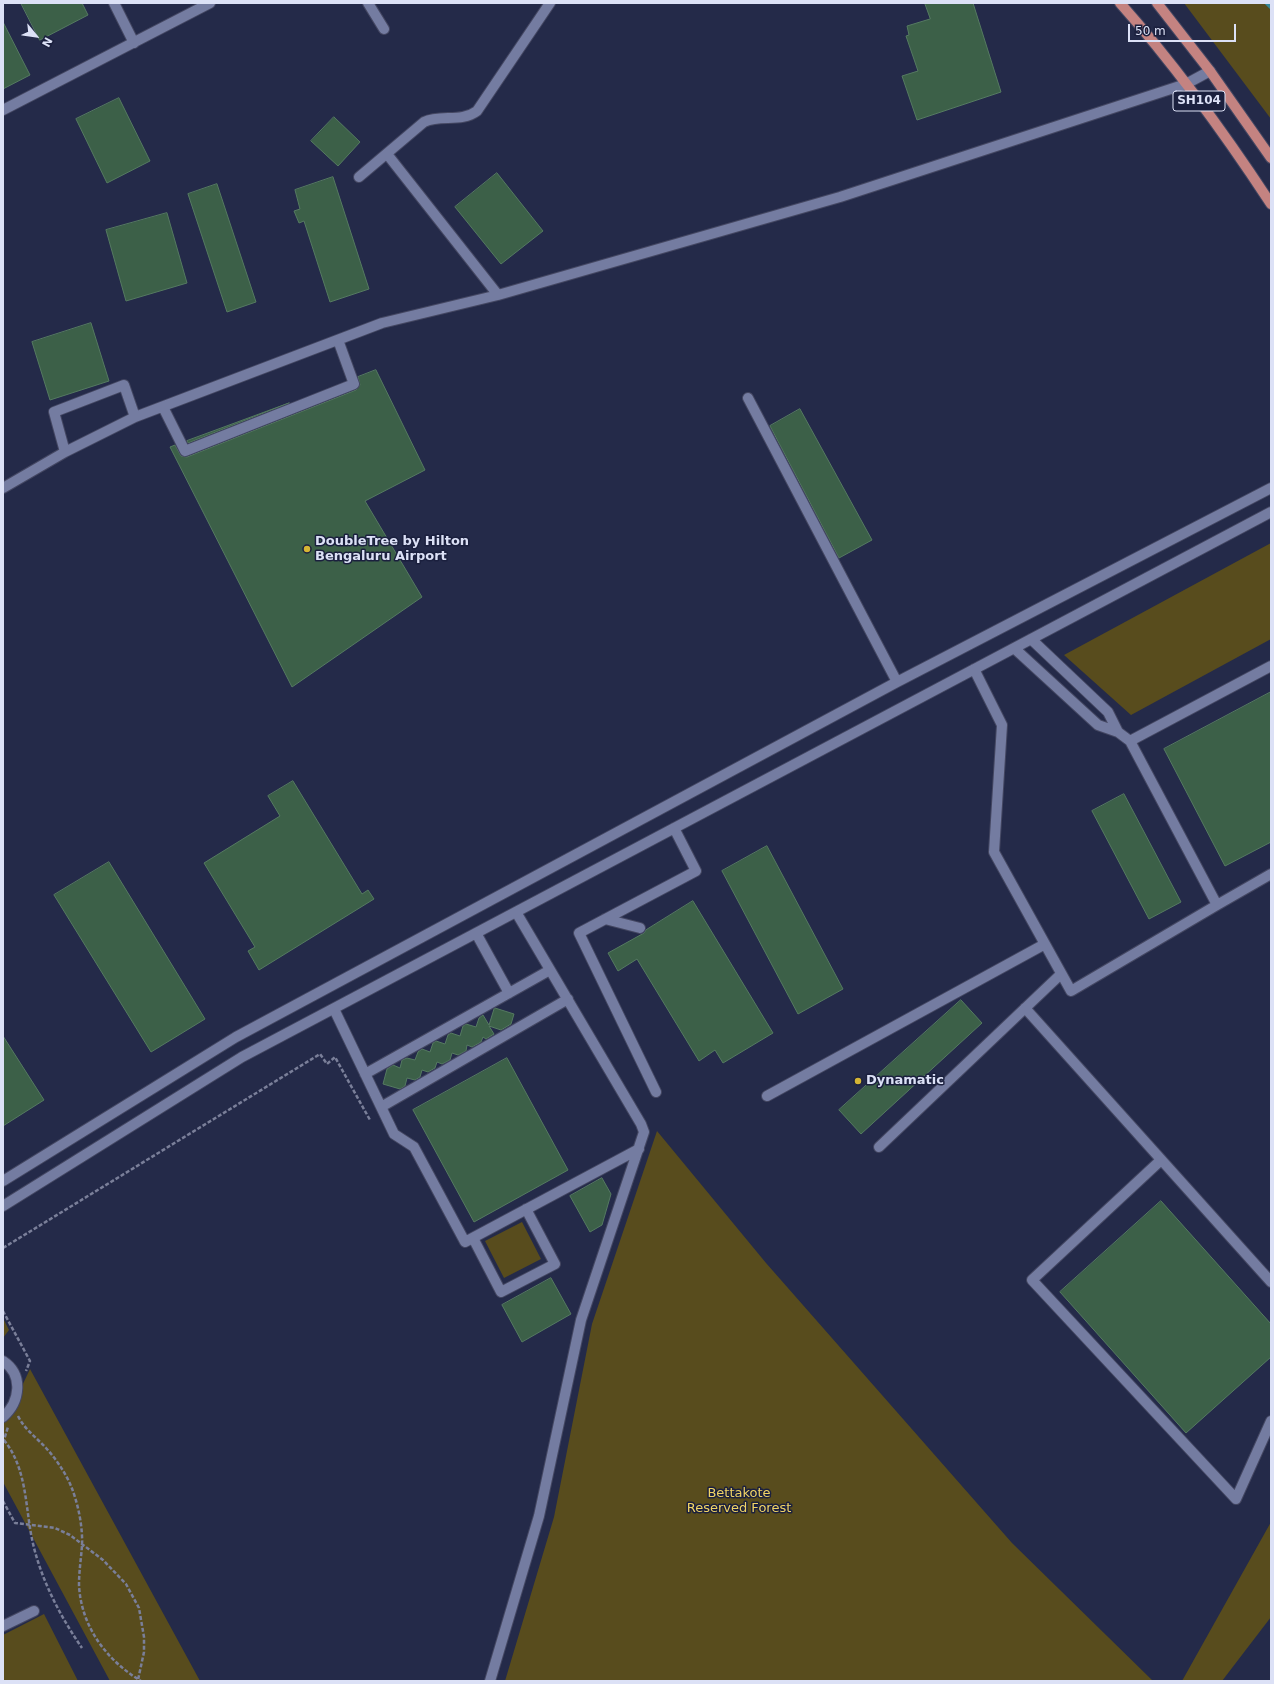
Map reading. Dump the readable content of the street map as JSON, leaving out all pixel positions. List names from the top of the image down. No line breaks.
{"streets":{"main road":["SH104"]},"parks":["Bettakote Reserved Forest"],"places":["DoubleTree by Hilton Bengaluru Airport","Dynamatic"],"scale_bar":"50 m","north":"bottom right"}
